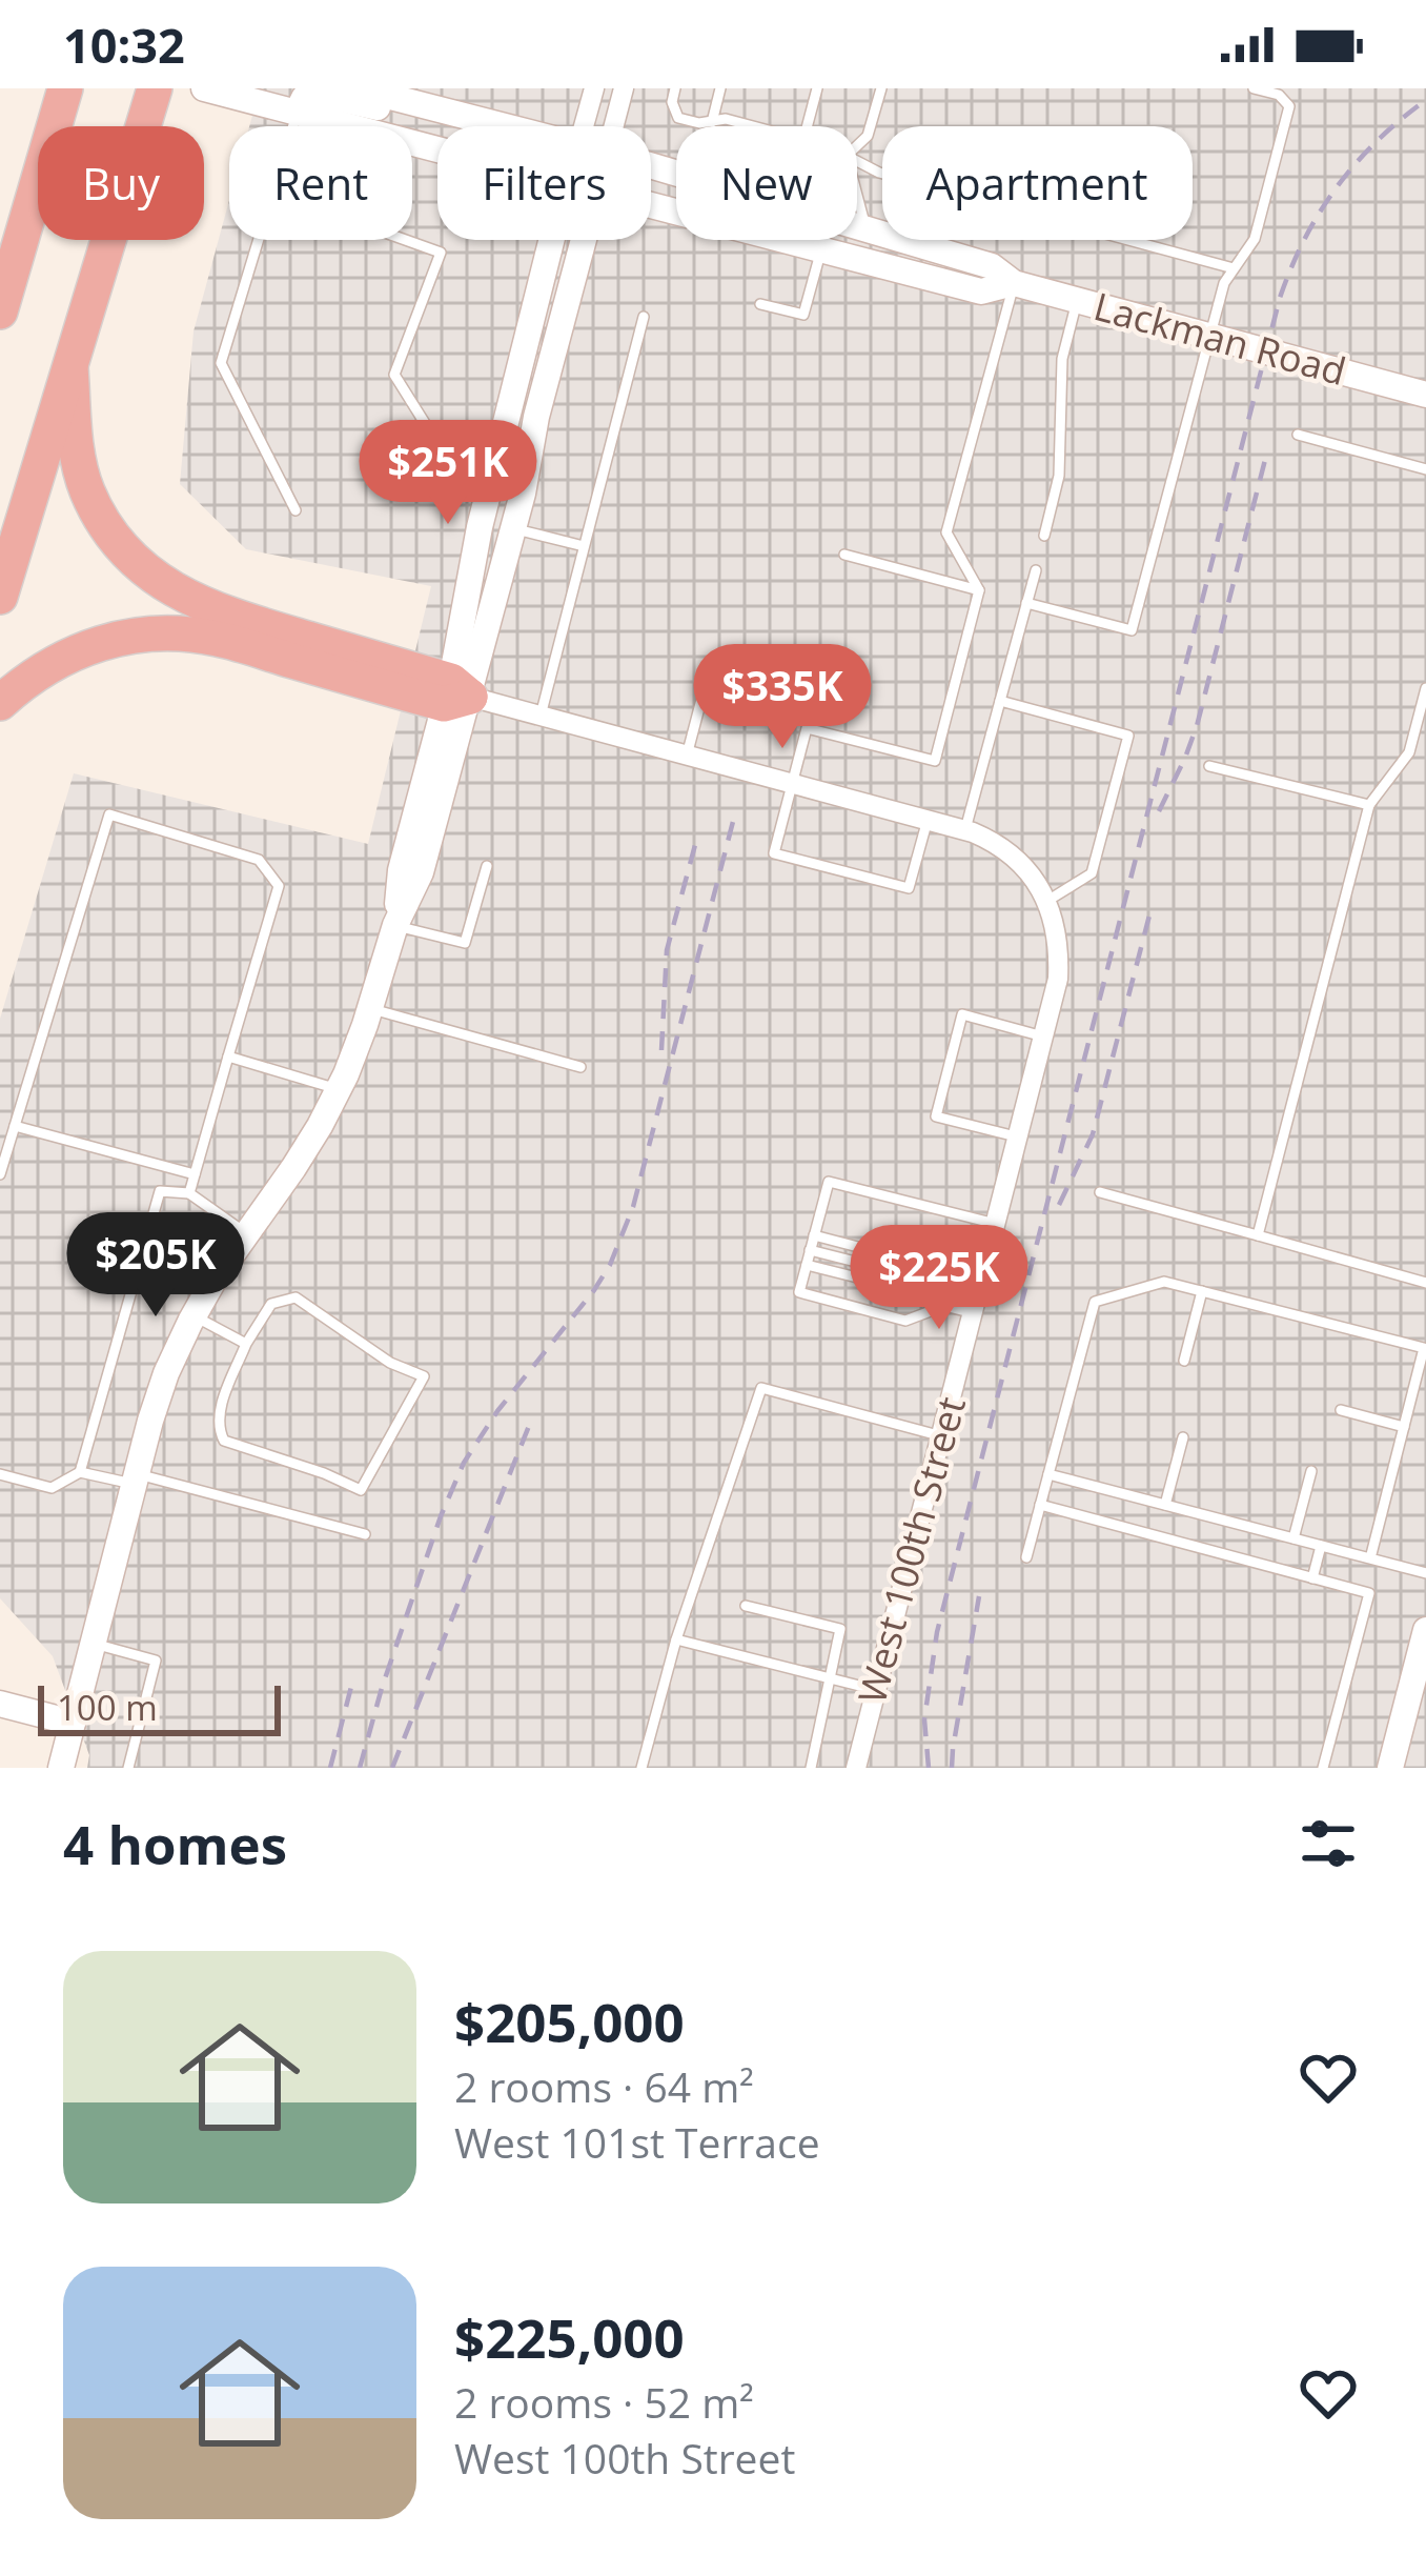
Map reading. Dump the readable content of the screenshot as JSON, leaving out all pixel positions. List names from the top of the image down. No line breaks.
{"streets":{"main road":["Lackman Road"],"street":["West 100th Street"]},"scale_bar":"100 m","page":{"status":"10:32","chip":["Buy","Rent","Filters","New","Apartment"],"price":["$251K","$335K","$205K","$225K"],"scale":"100 m","heading":"4 homes","list":[{"name":"$205,000","note":"2 rooms · 64 m² · West 101st Terrace"},{"name":"$225,000","note":"2 rooms · 52 m² · West 100th Street"}]}}
